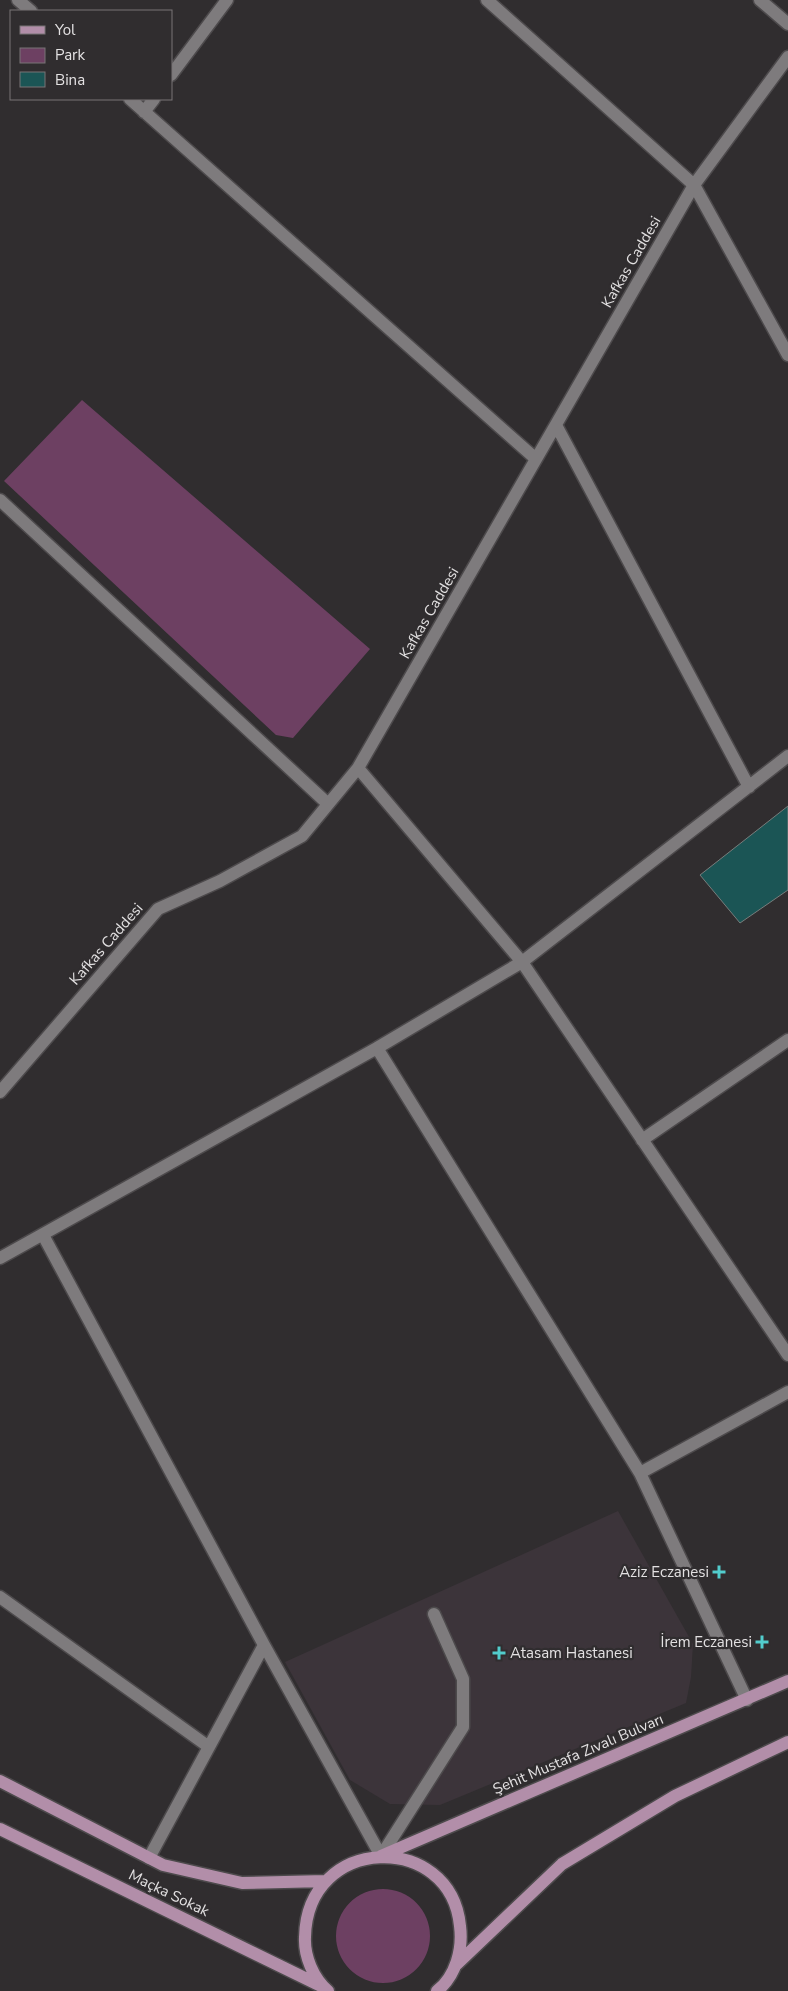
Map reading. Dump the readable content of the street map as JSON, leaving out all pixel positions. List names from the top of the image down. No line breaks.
{"streets":{"main road":["Şehit Mustafa Zıvalı Bulvarı","Maçka Sokak"],"street":["Kafkas Caddesi"]},"places":{"health":["Aziz Eczanesi","İrem Eczanesi","Atasam Hastanesi"]},"legend":["Yol","Park","Bina"]}
